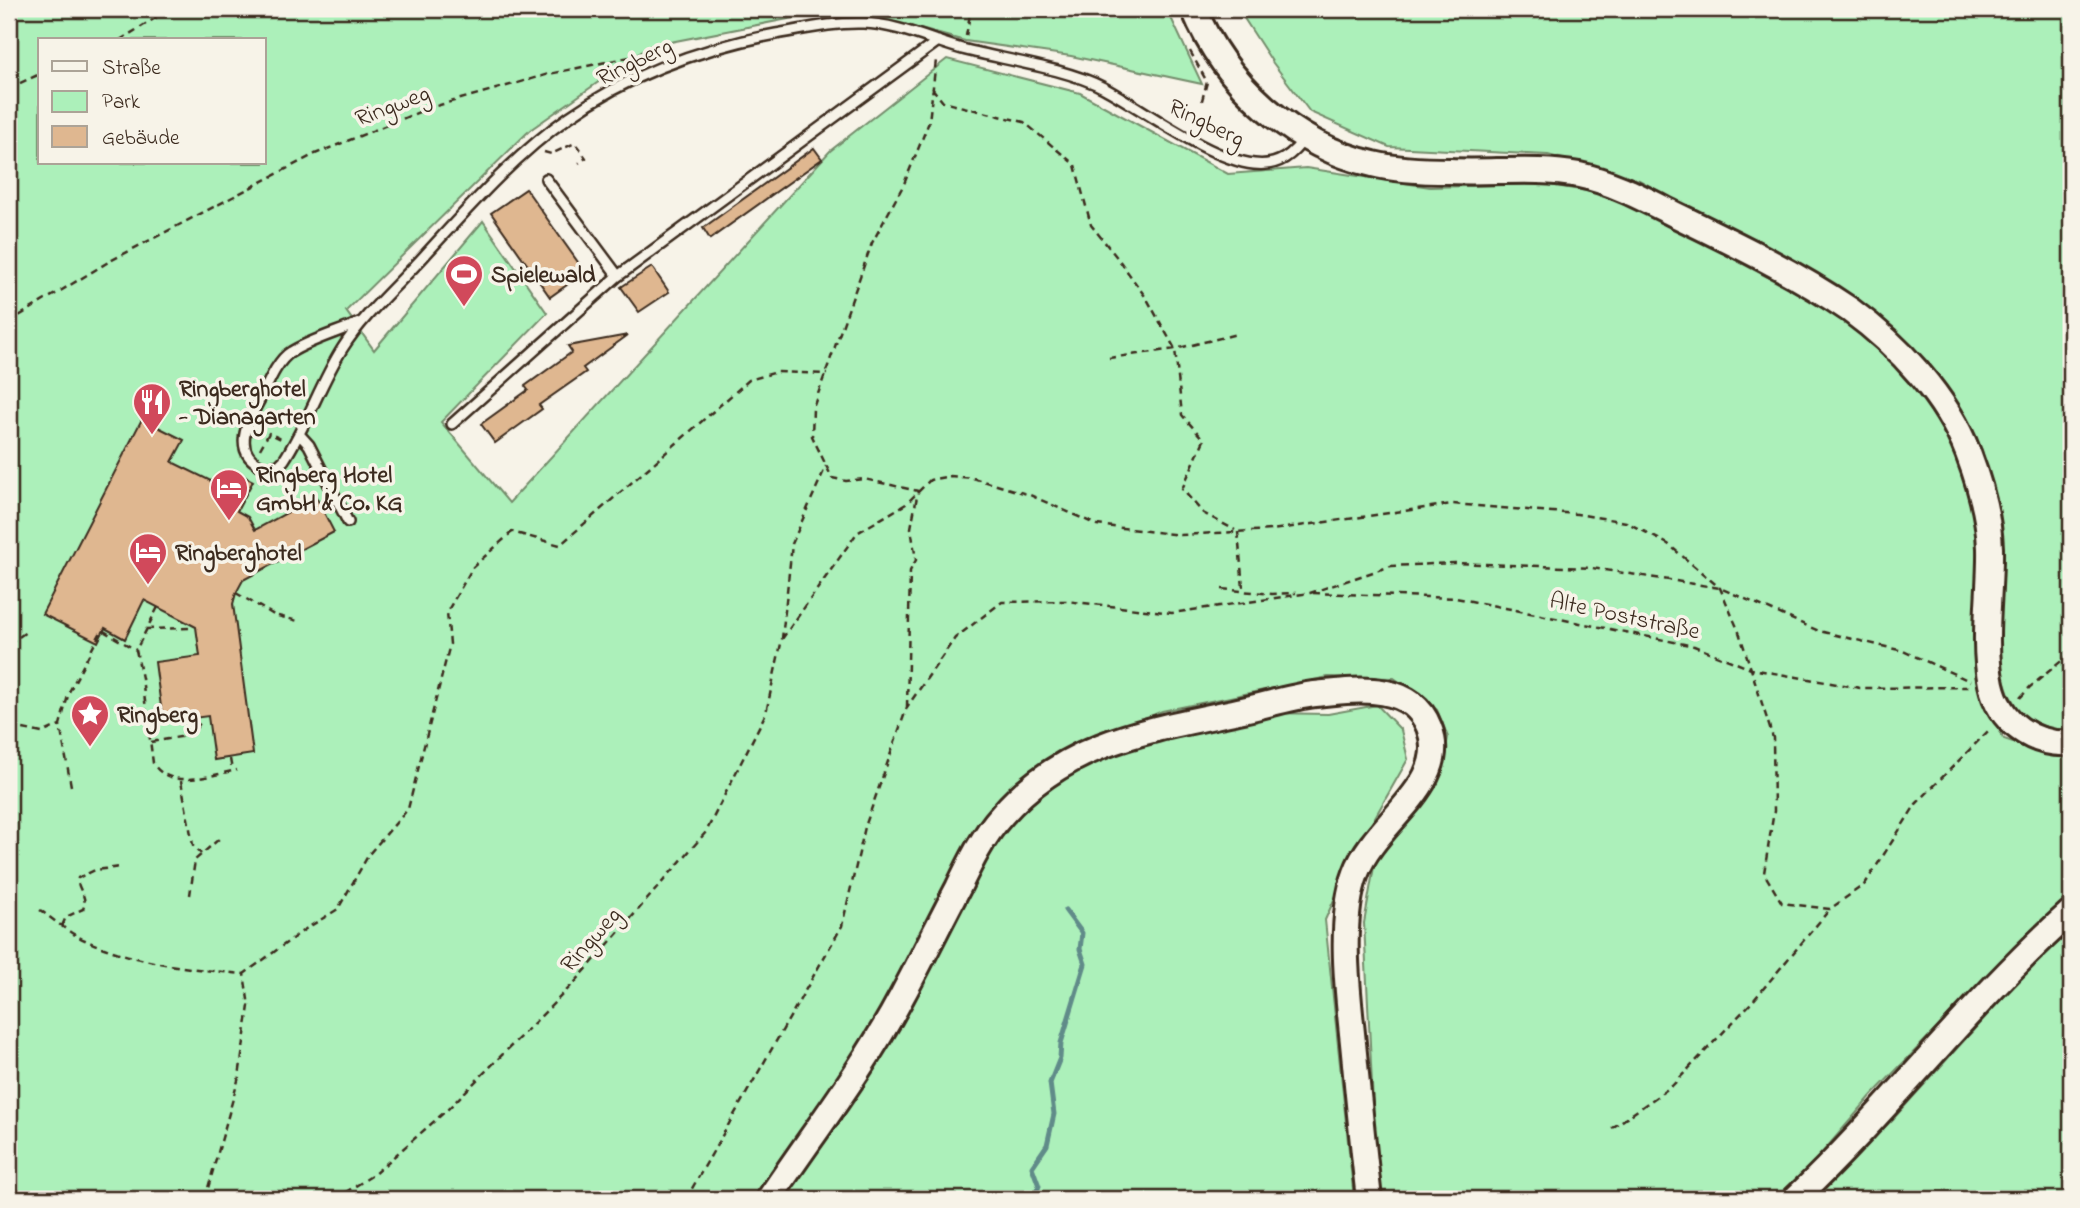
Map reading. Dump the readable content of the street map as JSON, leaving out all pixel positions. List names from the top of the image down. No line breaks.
{"streets":{"lane":["Ringberg"],"path":["Ringweg","Alte Poststraße"]},"places":{"sports":["Spielewald"],"restaurant":["Ringberghotel - Dianagarten"],"hotel":["Ringberg Hotel GmbH & Co. KG","Ringberghotel"],"place":["Ringberg"]},"legend":["Straße","Park","Gebäude"]}
